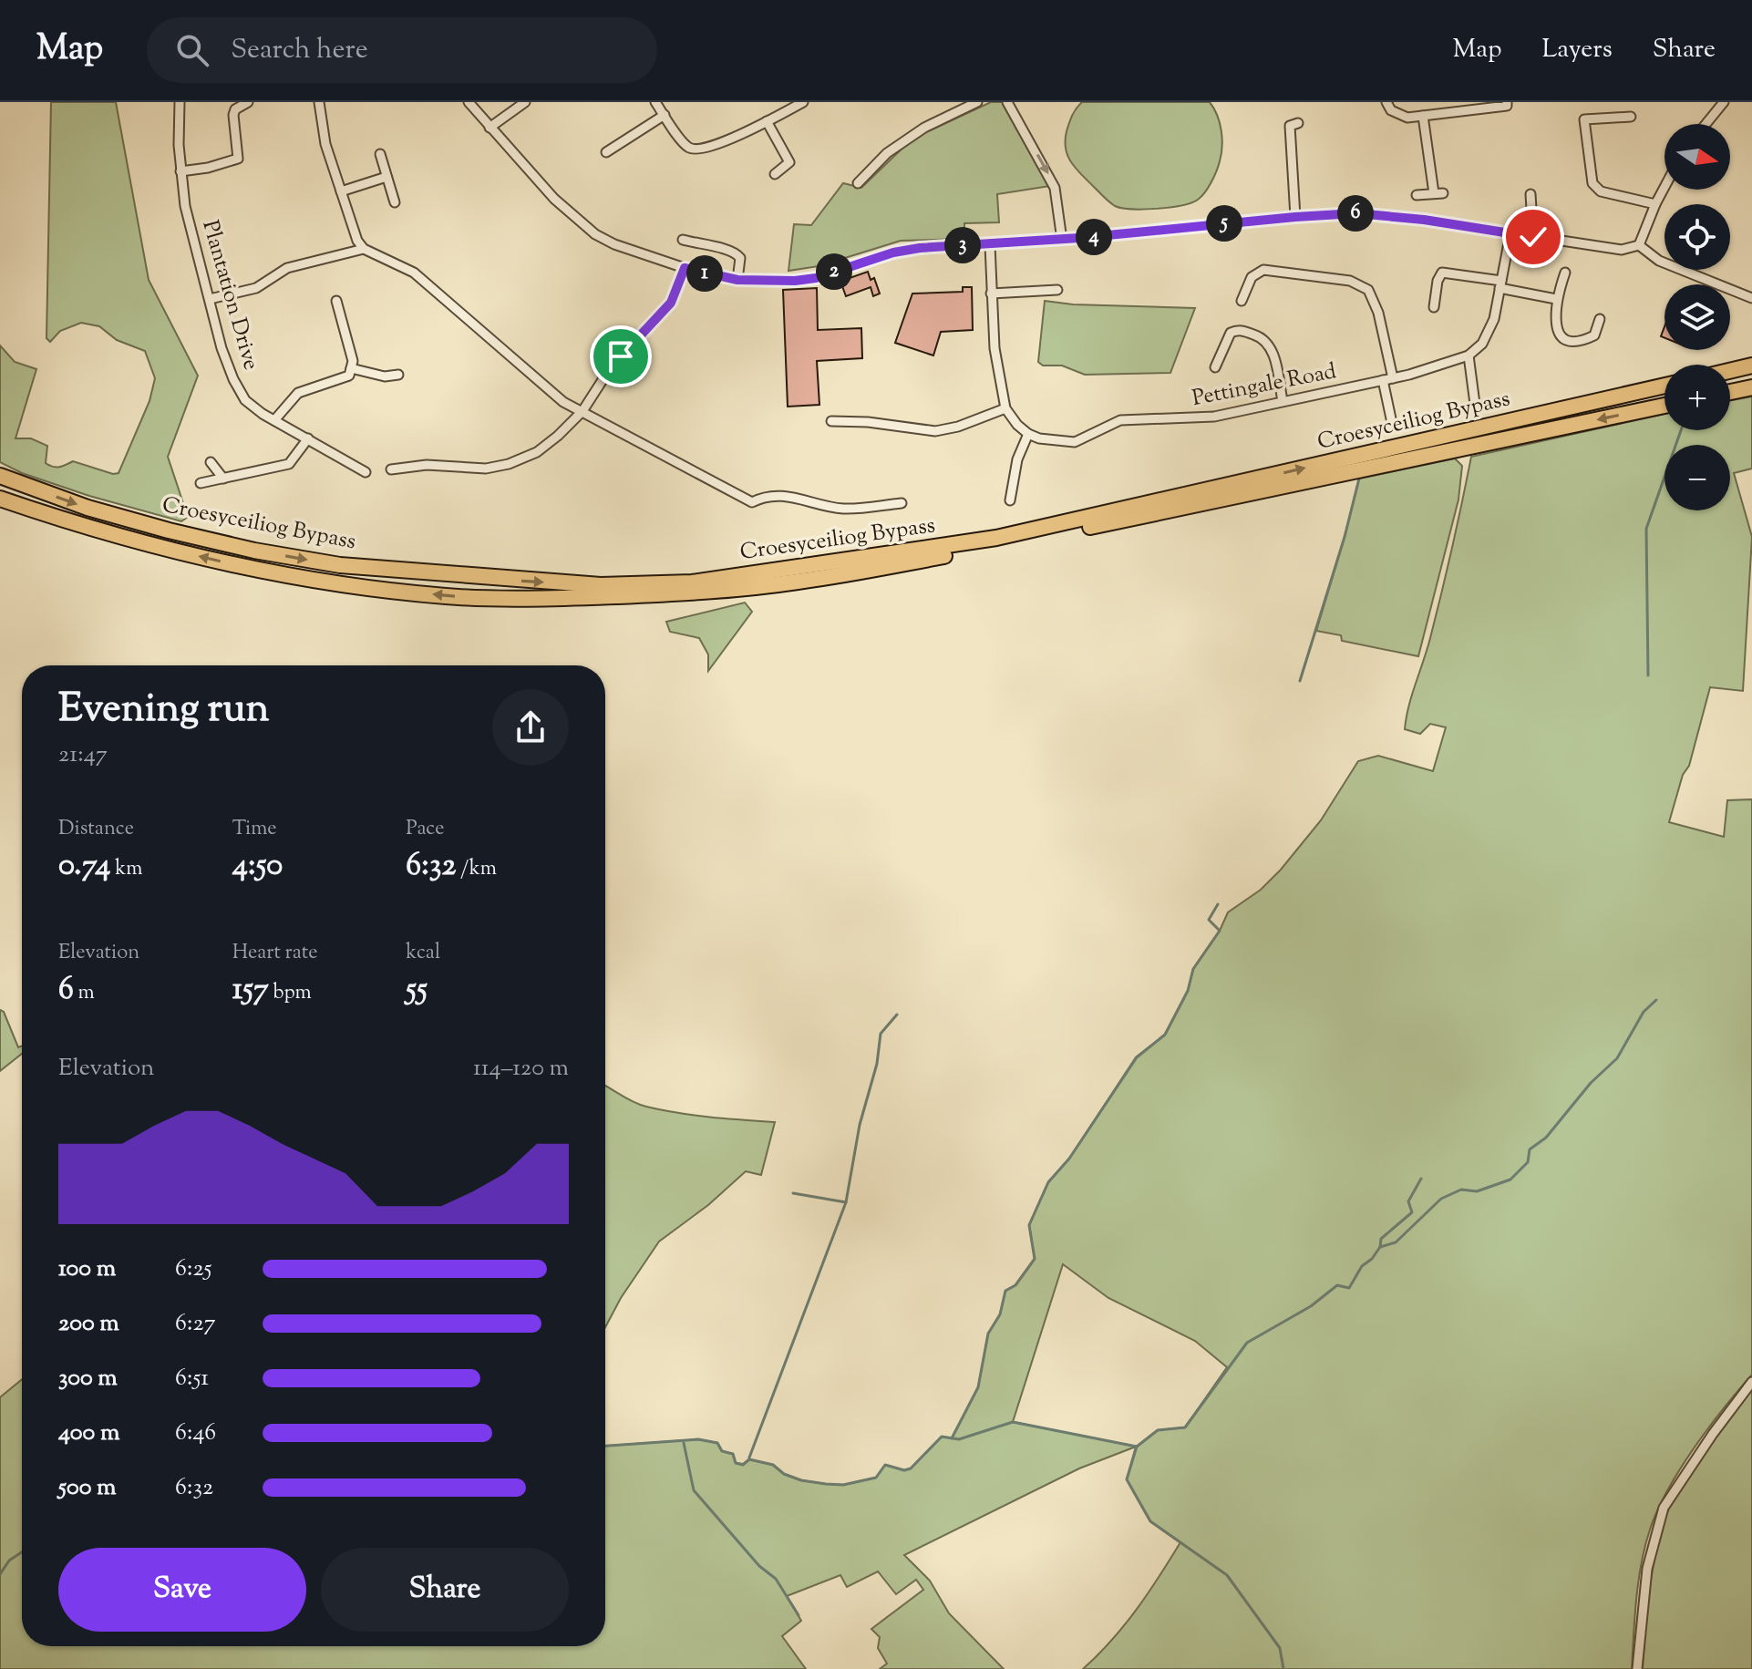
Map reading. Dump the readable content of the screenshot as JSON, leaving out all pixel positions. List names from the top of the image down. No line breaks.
{"streets":{"highway":["Croesyceiliog Bypass"],"street":["Plantation Drive","Pettingale Road"]},"north":"right","page":{"header":"Map","search":"Search here","nav":["Map","Layers","Share"],"map_buttons":["+","−"],"pins":["6","5","4","3","2","1"],"heading":["Evening run","21:47"],"stats":[["Distance","0.74 km"],["Time","4:50"],["Pace","6:32 /km"],["Elevation","6 m"],["Heart rate","157 bpm"],["kcal","55"]],"chart":["Elevation","114–120 m"],"list":[{"name":"100 m","note":"6:25"},{"name":"200 m","note":"6:27"},{"name":"300 m","note":"6:51"},{"name":"400 m","note":"6:46"},{"name":"500 m","note":"6:32"}],"buttons":["Save","Share"]}}
